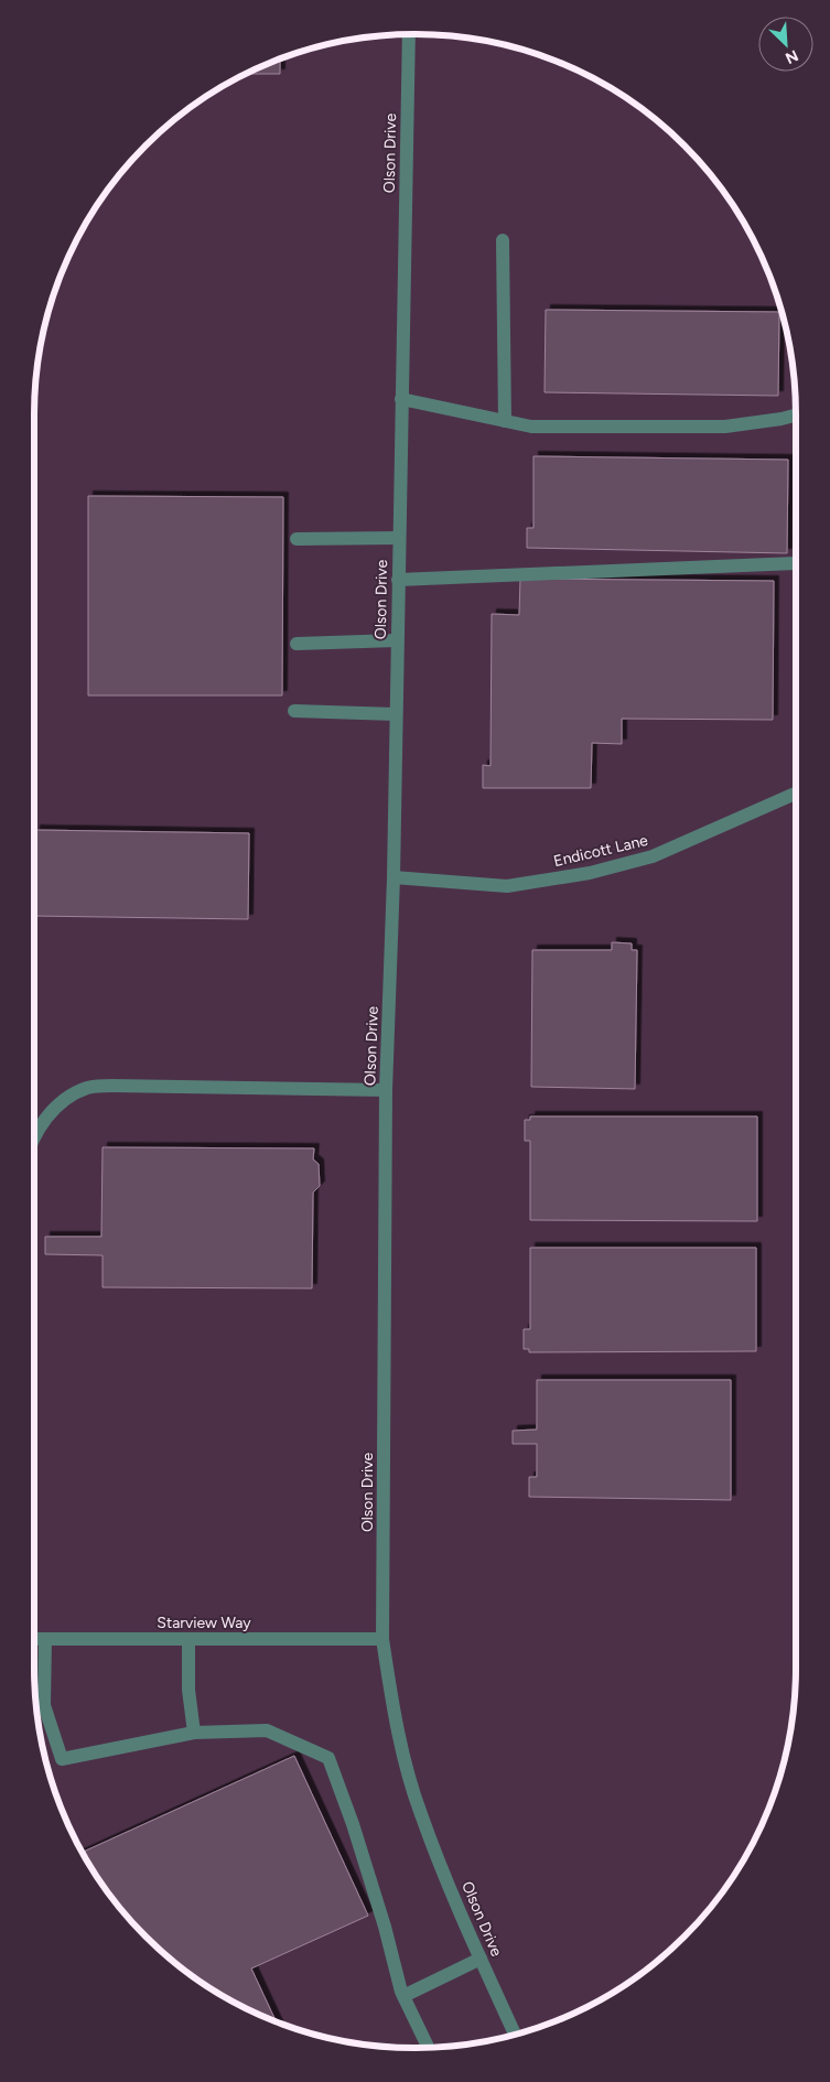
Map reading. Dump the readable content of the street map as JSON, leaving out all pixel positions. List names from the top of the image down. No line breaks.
{"streets":{"street":["Olson Drive","Endicott Lane","Starview Way"]},"crossings":[["Olson Drive","Endicott Lane"],["Olson Drive","Starview Way"]],"north":"bottom right"}
